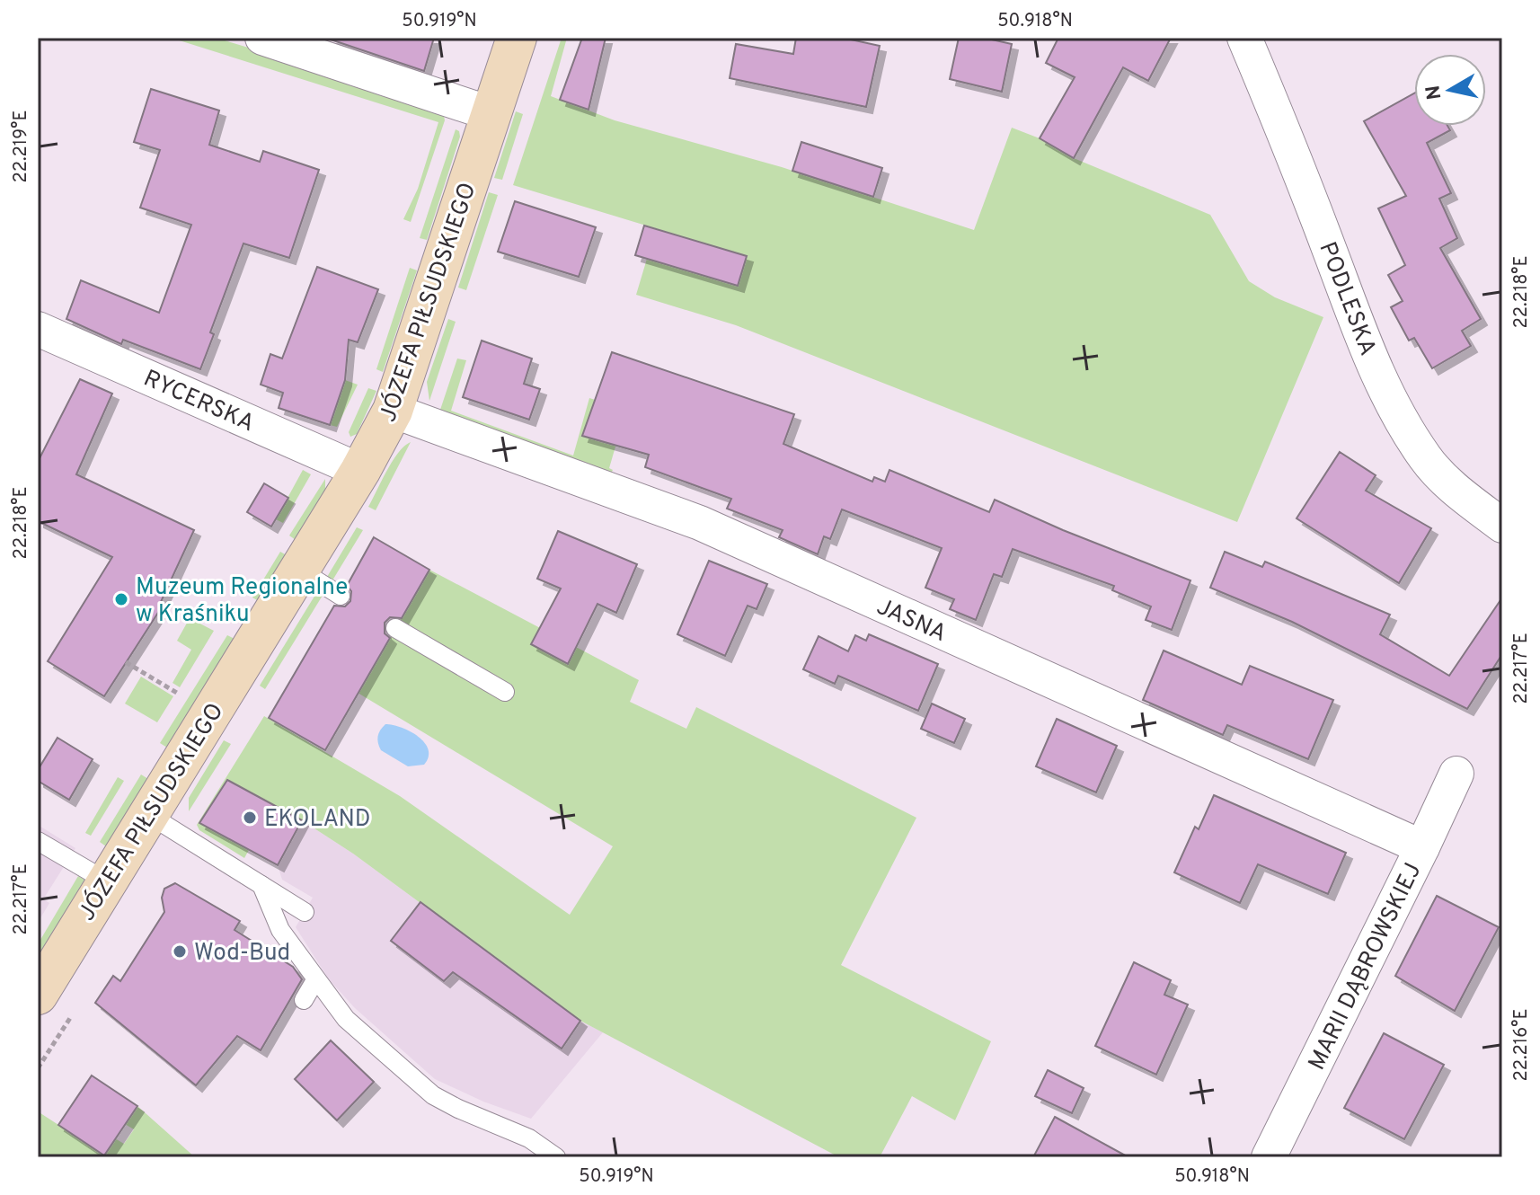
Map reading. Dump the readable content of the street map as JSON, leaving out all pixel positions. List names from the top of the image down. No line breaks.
{"streets":{"street":["PODLESKA","JÓZEFA PIŁSUDSKIEGO","RYCERSKA","JASNA","MARII DĄBROWSKIEJ"]},"crossings":[["JÓZEFA PIŁSUDSKIEGO","RYCERSKA"],["JÓZEFA PIŁSUDSKIEGO","JASNA"],["JASNA","MARII DĄBROWSKIEJ"]],"places":["Muzeum Regionalne w Kraśniku","EKOLAND","Wod-Bud"],"north":"left","coordinates":["50.919°N","50.918°N","22.219°E","22.218°E","22.217°E","22.216°E"]}
